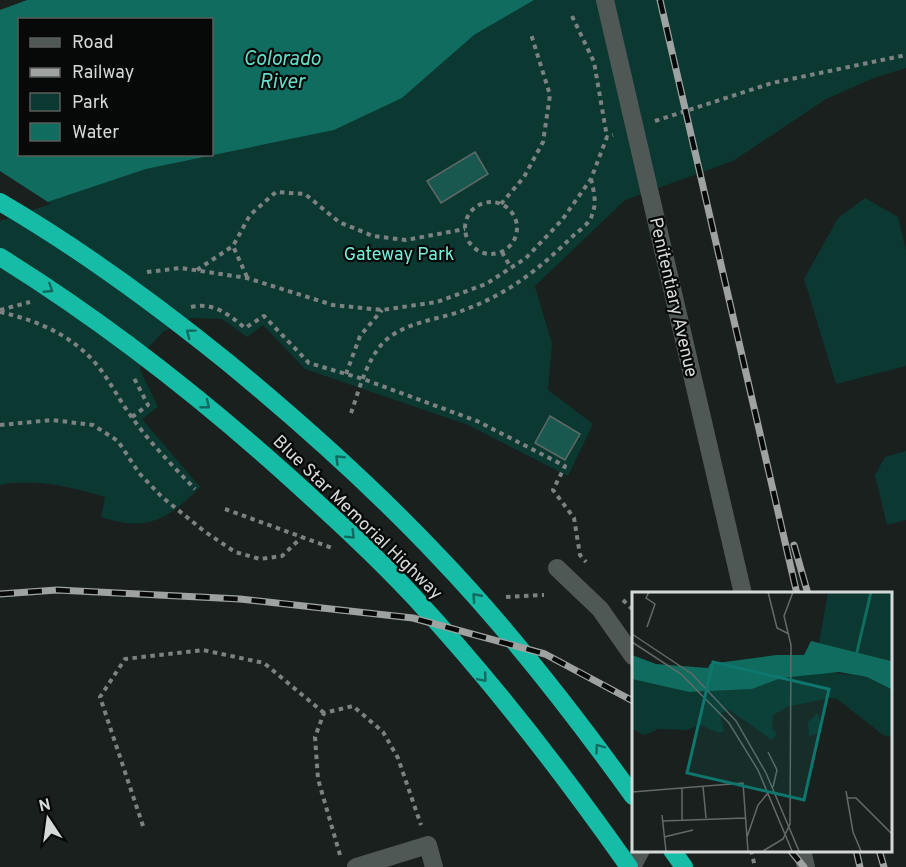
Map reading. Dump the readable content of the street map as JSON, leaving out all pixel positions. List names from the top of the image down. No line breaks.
{"streets":{"highway":["Blue Star Memorial Highway"],"street":["Penitentiary Avenue"]},"water":["Colorado River"],"parks":["Gateway Park"],"legend":["Road","Railway","Park","Water"],"north":"top"}
